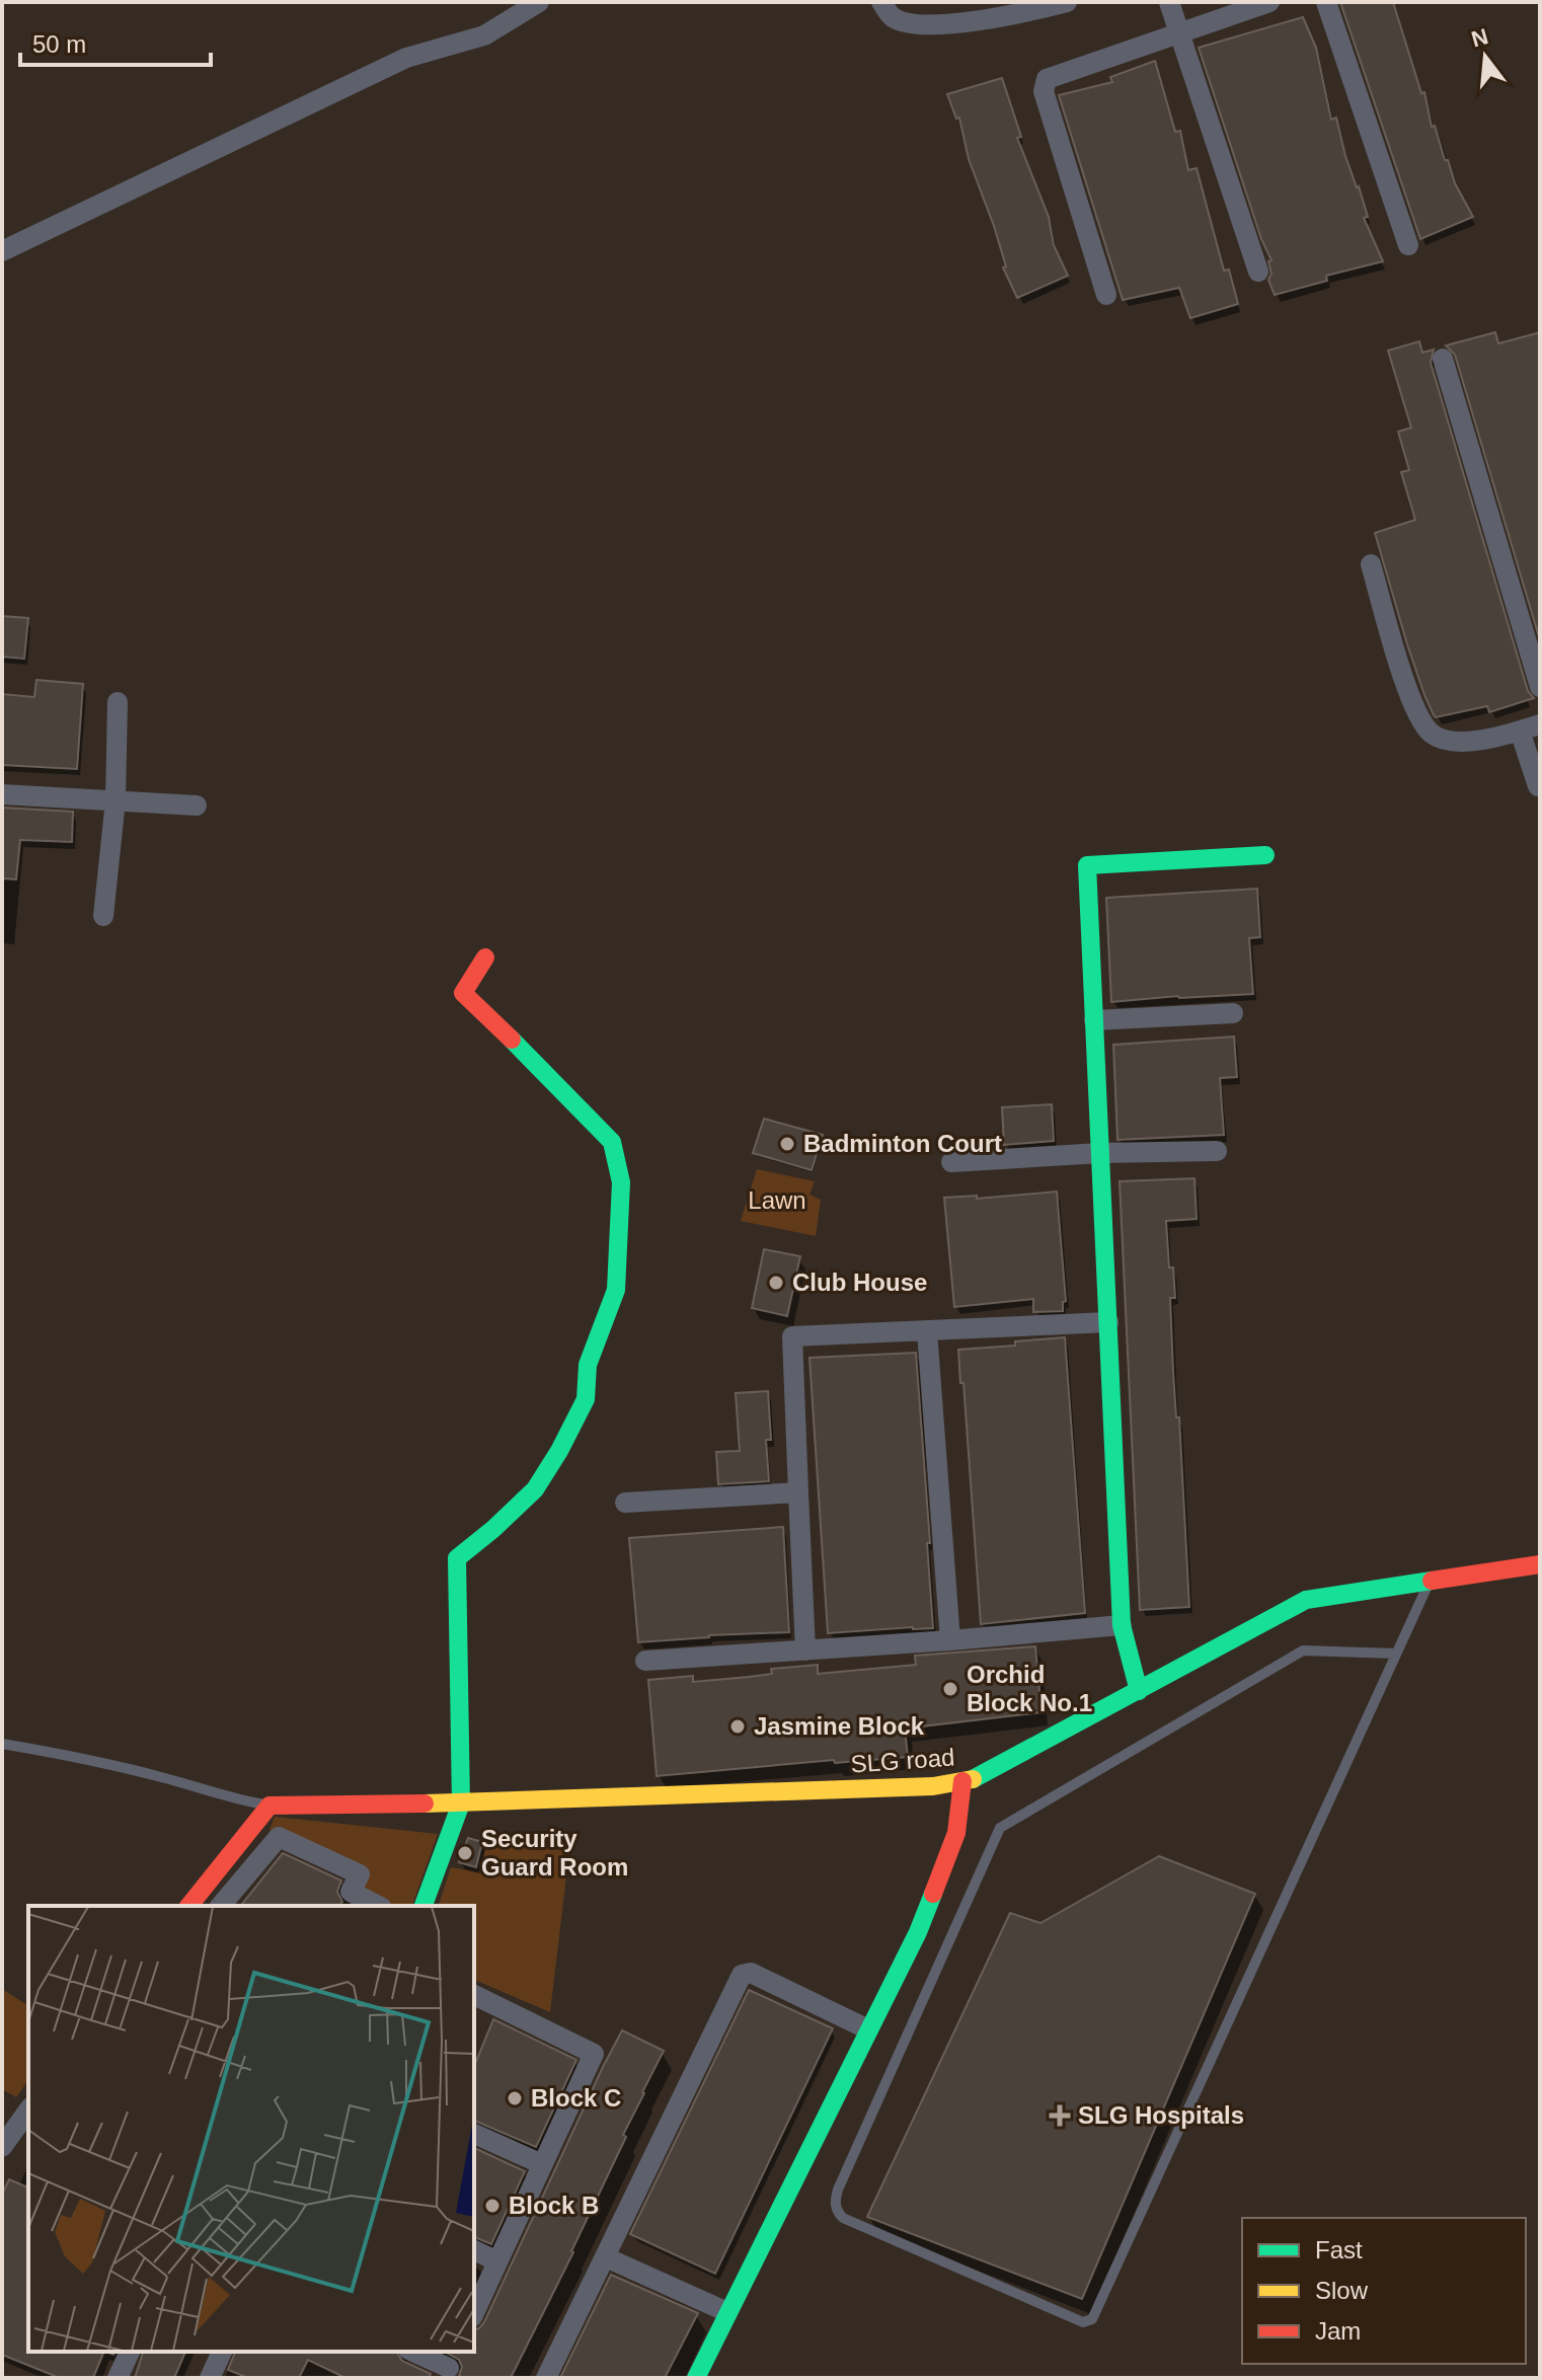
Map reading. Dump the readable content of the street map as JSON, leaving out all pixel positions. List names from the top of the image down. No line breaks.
{"streets":{"street":["SLG road"]},"parks":["Lawn"],"places":{"other":["Badminton Court","Club House","Orchid Block No.1","Jasmine Block","Security Guard Room","Block C","Block B"],"health":["SLG Hospitals"]},"legend":["Fast","Slow","Jam"],"scale_bar":"50 m","north":"top"}
